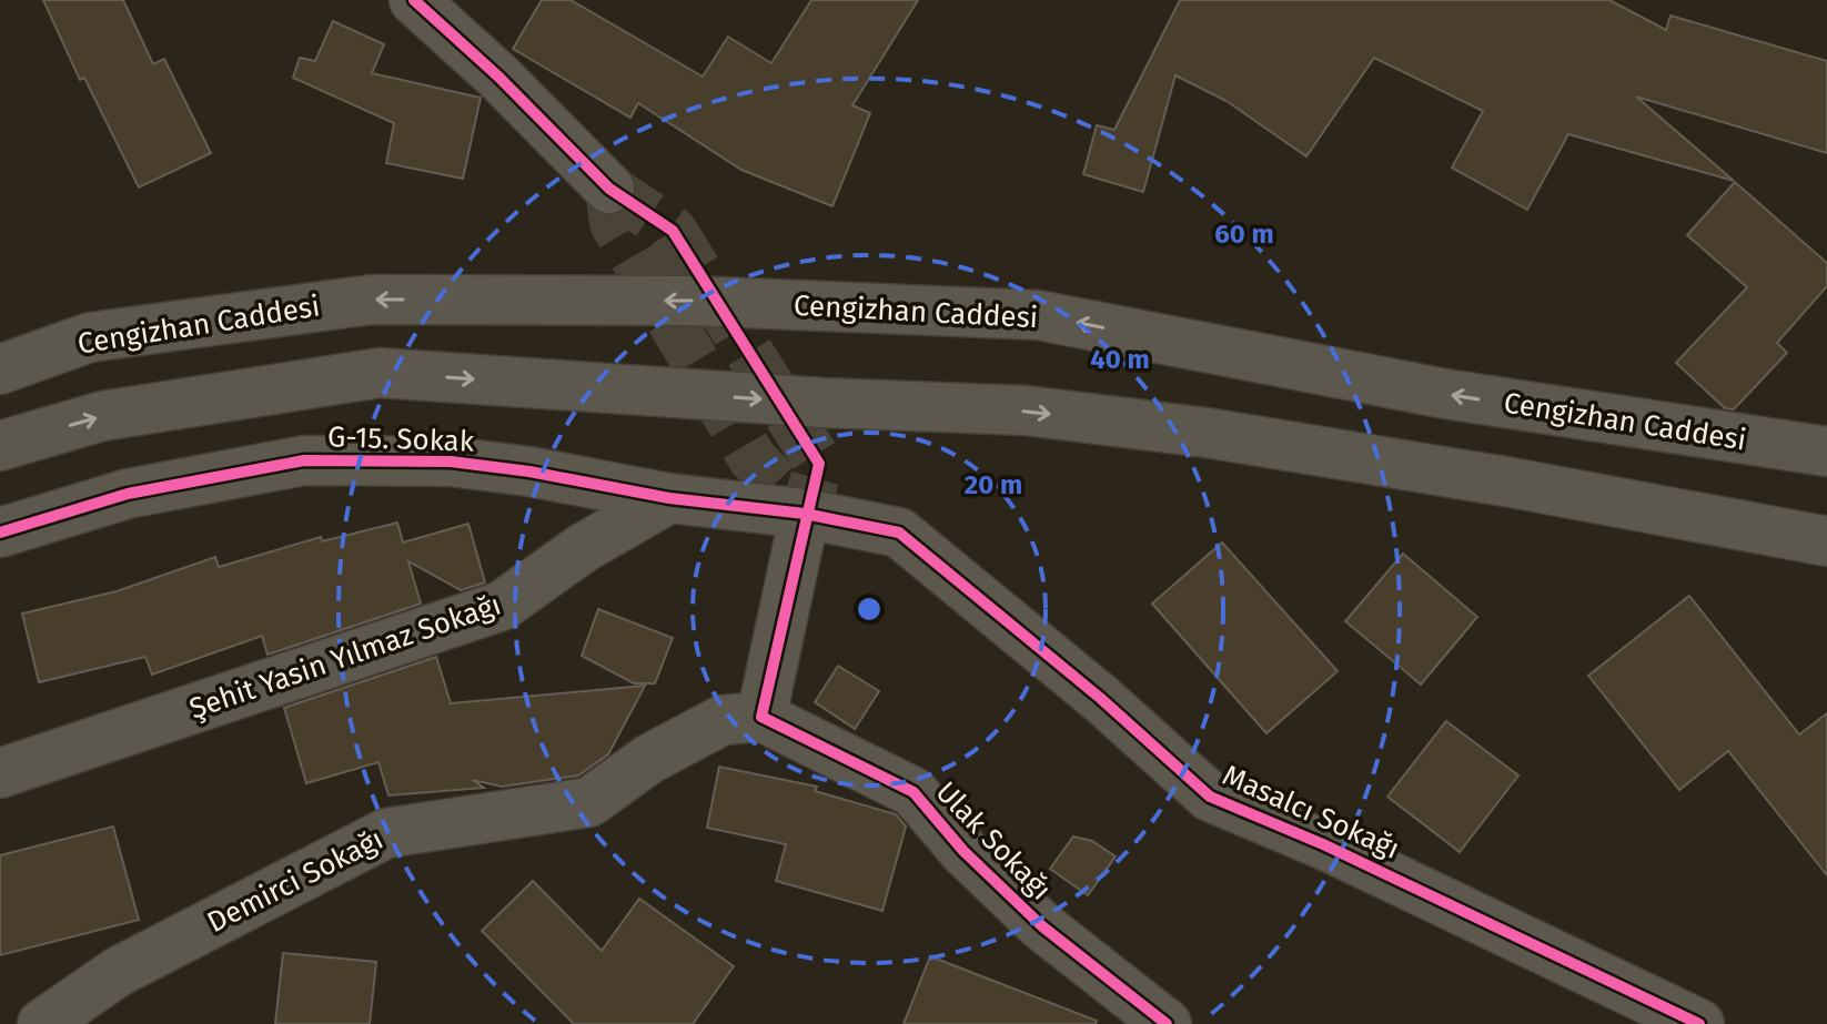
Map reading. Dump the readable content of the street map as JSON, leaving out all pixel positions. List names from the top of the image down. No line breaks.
{"streets":{"street":["Cengizhan Caddesi","G-15. Sokak","Şehit Yasin Yılmaz Sokağı","Masalcı Sokağı","Ulak Sokağı","Demirci Sokağı"]},"crossings":[["G-15. Sokak","Şehit Yasin Yılmaz Sokağı"],["G-15. Sokak","Masalcı Sokağı"],["Ulak Sokağı","Demirci Sokağı"]],"rings":["60 m","40 m","20 m"]}
